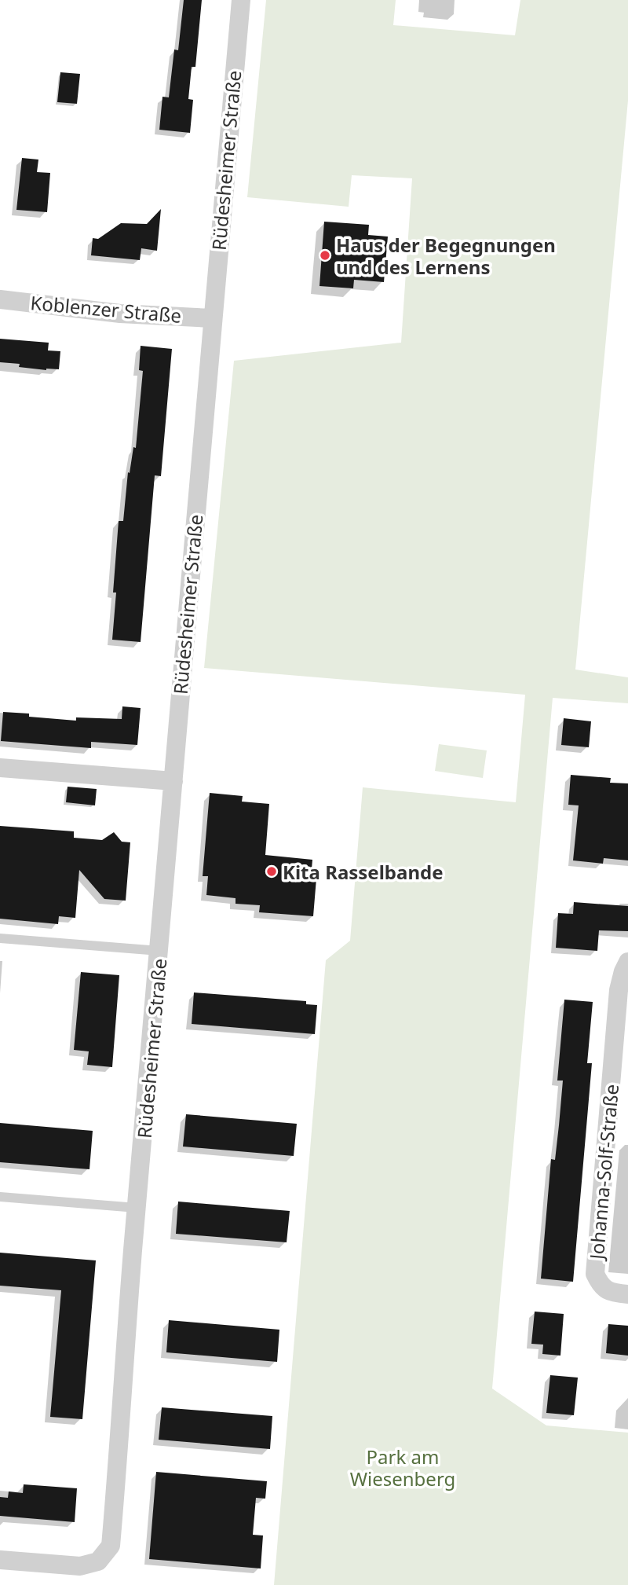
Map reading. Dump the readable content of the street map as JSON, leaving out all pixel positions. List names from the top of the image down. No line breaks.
{"streets":{"street":["Rüdesheimer Straße","Koblenzer Straße","Johanna-Solf-Straße"]},"crossings":[["Rüdesheimer Straße","Koblenzer Straße"]],"parks":["Park am Wiesenberg"],"places":["Haus der Begegnungen und des Lernens","Kita Rasselbande"]}
